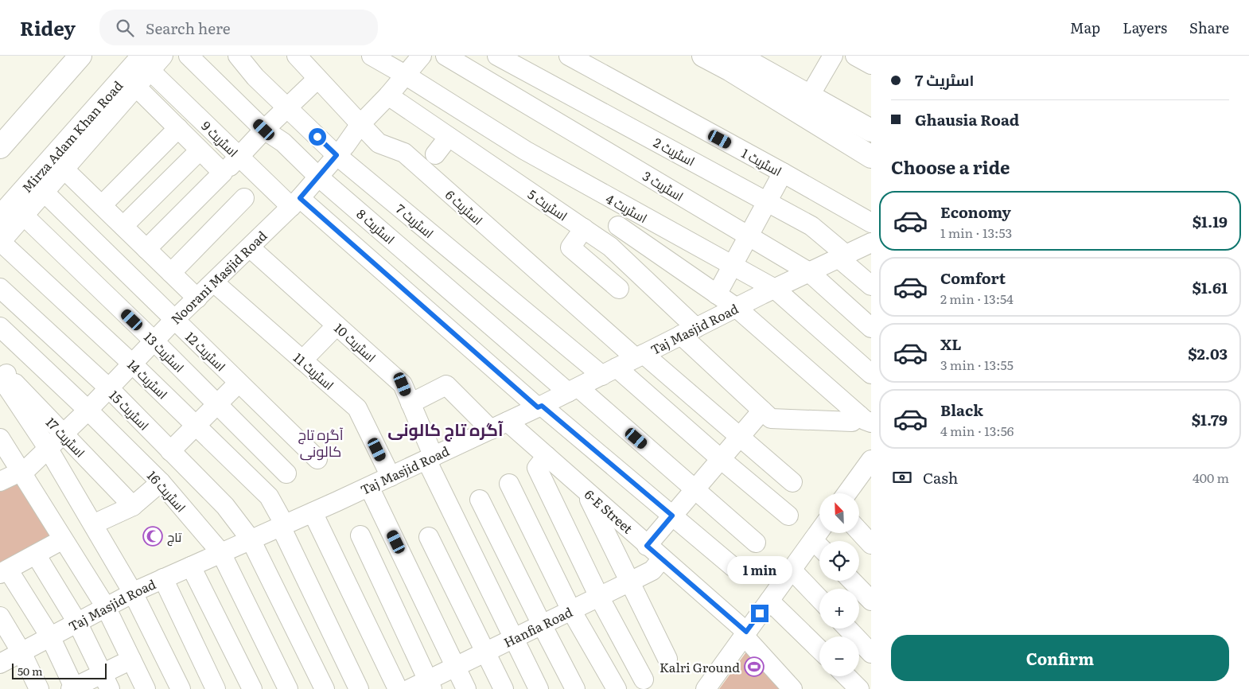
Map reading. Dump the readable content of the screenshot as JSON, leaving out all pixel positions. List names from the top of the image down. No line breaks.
{"streets":{"main road":["Mirza Adam Khan Road"],"street":["اسٹریٹ 9","اسٹریٹ 2","اسٹریٹ 1","اسٹریٹ 3","اسٹریٹ 5","اسٹریٹ 6","اسٹریٹ 4","اسٹریٹ 7","اسٹریٹ 8","Noorani Masjid Road","Taj Masjid Road","اسٹریٹ 10","اسٹریٹ 12","اسٹریٹ 13","اسٹریٹ 11","اسٹریٹ 14","اسٹریٹ 15","اسٹریٹ 17","اسٹریٹ 16","6-E Street","Hanfia Road"]},"crossings":[["Mirza Adam Khan Road","اسٹریٹ 9"],["اسٹریٹ 9","Noorani Masjid Road"],["اسٹریٹ 9","Taj Masjid Road"],["اسٹریٹ 2","Taj Masjid Road"],["اسٹریٹ 3","Taj Masjid Road"],["اسٹریٹ 5","Noorani Masjid Road"],["اسٹریٹ 5","Taj Masjid Road"],["اسٹریٹ 6","Noorani Masjid Road"],["اسٹریٹ 6","Taj Masjid Road"],["اسٹریٹ 4","Noorani Masjid Road"],["اسٹریٹ 4","Taj Masjid Road"],["اسٹریٹ 7","Noorani Masjid Road"],["اسٹریٹ 7","Taj Masjid Road"],["اسٹریٹ 8","Noorani Masjid Road"],["اسٹریٹ 8","Taj Masjid Road"],["Noorani Masjid Road","اسٹریٹ 10"],["Noorani Masjid Road","اسٹریٹ 12"],["Noorani Masjid Road","اسٹریٹ 13"],["Noorani Masjid Road","اسٹریٹ 11"],["Noorani Masjid Road","اسٹریٹ 14"],["Noorani Masjid Road","اسٹریٹ 15"],["Noorani Masjid Road","اسٹریٹ 17"],["Noorani Masjid Road","اسٹریٹ 16"],["Taj Masjid Road","اسٹریٹ 10"],["Taj Masjid Road","اسٹریٹ 11"],["Taj Masjid Road","اسٹریٹ 14"],["Taj Masjid Road","اسٹریٹ 15"],["Taj Masjid Road","اسٹریٹ 16"],["Taj Masjid Road","6-E Street"],["اسٹریٹ 10","6-E Street"],["اسٹریٹ 10","Hanfia Road"],["6-E Street","Hanfia Road"]],"districts":["آگرہ تاج کالونی","آگرہ تاج کالونی"],"places":{"mosque":["تاج"],"sports":["Kalri Ground"]},"scale_bar":"50 m","north":"top left","page":{"header":"Ridey","search":"Search here","nav":["Map","Layers","Share"],"banner":["اسٹریٹ 7","Ghausia Road"],"heading":"Choose a ride","list":[{"name":"Economy","note":"1 min · 13:53","value":"$1.19"},{"name":"Comfort","note":"2 min · 13:54","value":"$1.61"},{"name":"XL","note":"3 min · 13:55","value":"$2.03"},{"name":"Black","note":"4 min · 13:56","value":"$1.79"}],"pay":["Cash","400 m"],"map_buttons":["+","−"],"bubble":"1 min","buttons":"Confirm","scale":"50 m"}}
